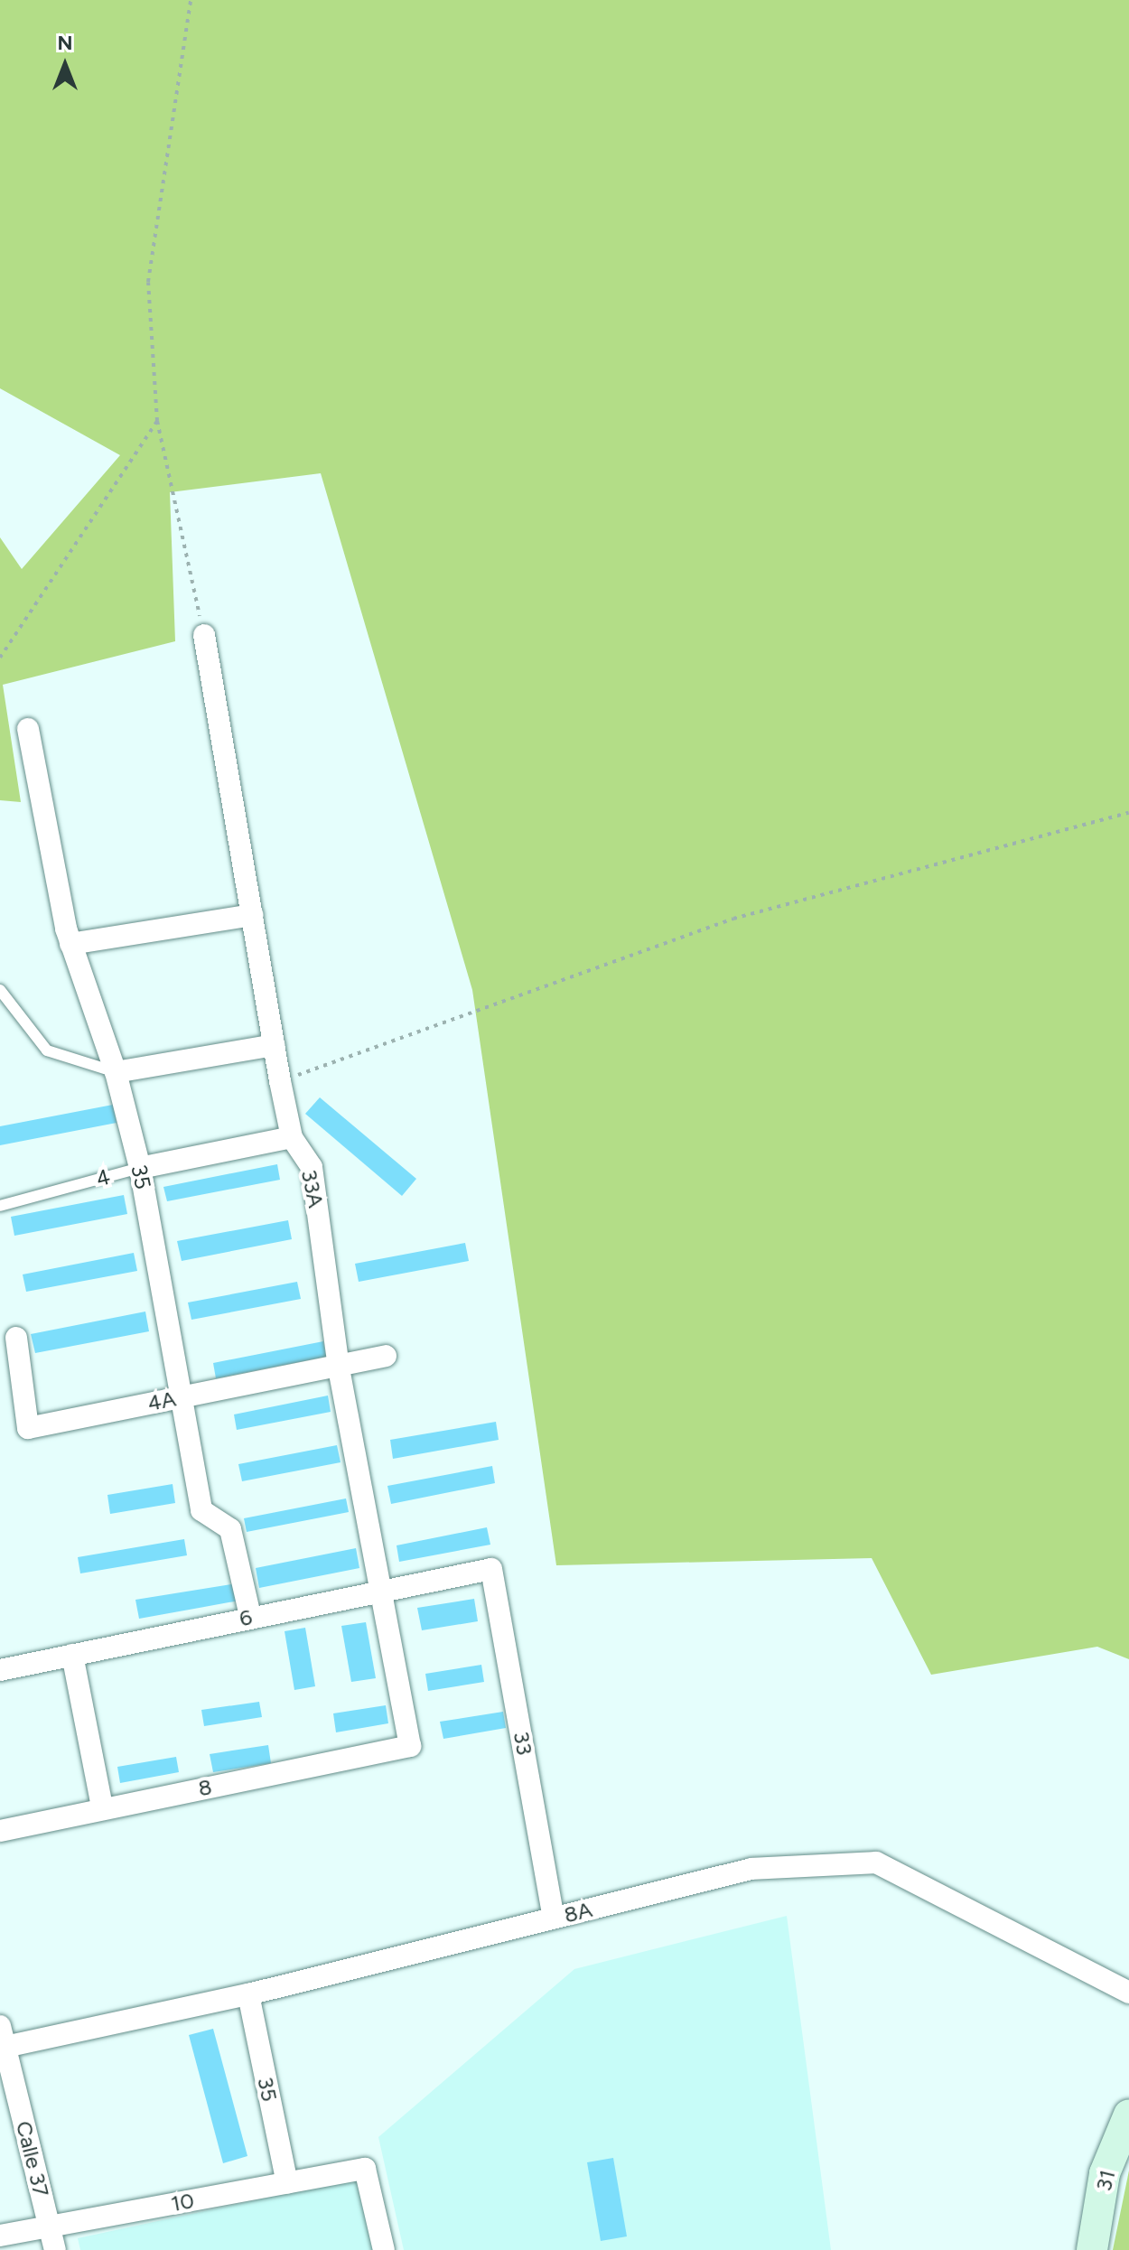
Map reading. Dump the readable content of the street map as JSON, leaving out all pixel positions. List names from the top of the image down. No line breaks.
{"streets":{"street":["35","4","33A","4A","6","33","8","8A","Calle 37","31","10"]},"crossings":[["35","4"],["35","4A"],["35","6"],["35","8A"],["35","10"],["4","33A"],["33A","4A"],["33A","6"],["33A","8"],["6","33"],["33","8A"],["8A","Calle 37"],["Calle 37","10"]],"north":"top"}
